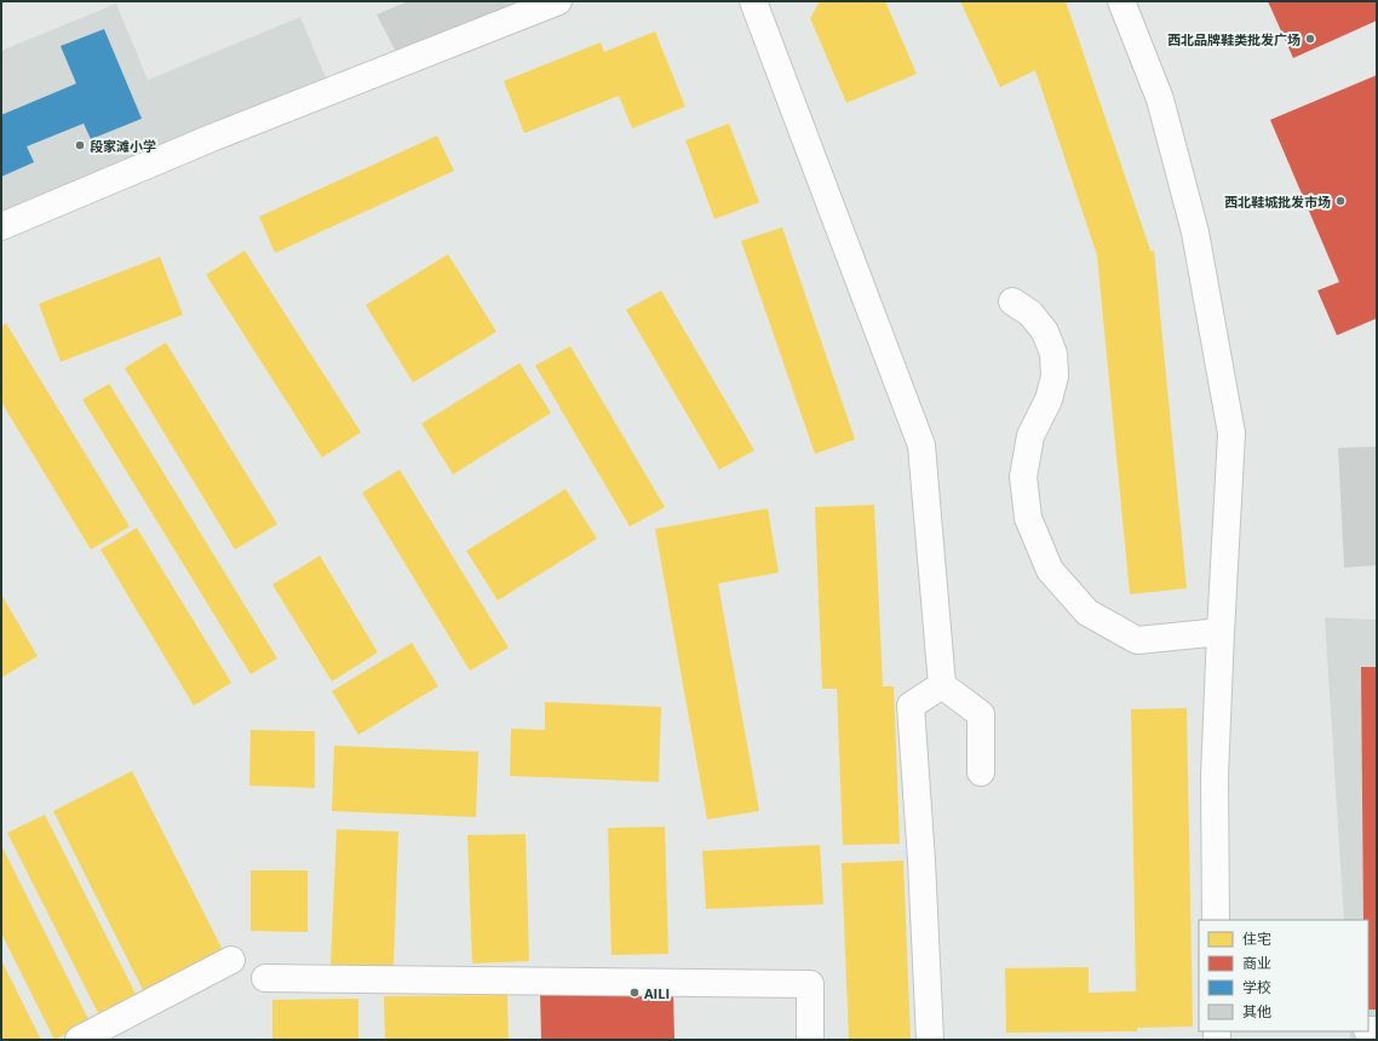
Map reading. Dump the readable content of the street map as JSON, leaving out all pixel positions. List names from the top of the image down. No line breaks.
{"places":["西北品牌鞋类批发广场","段家滩小学","西北鞋城批发市场","AILI"],"legend":["住宅","商业","学校","其他"]}
